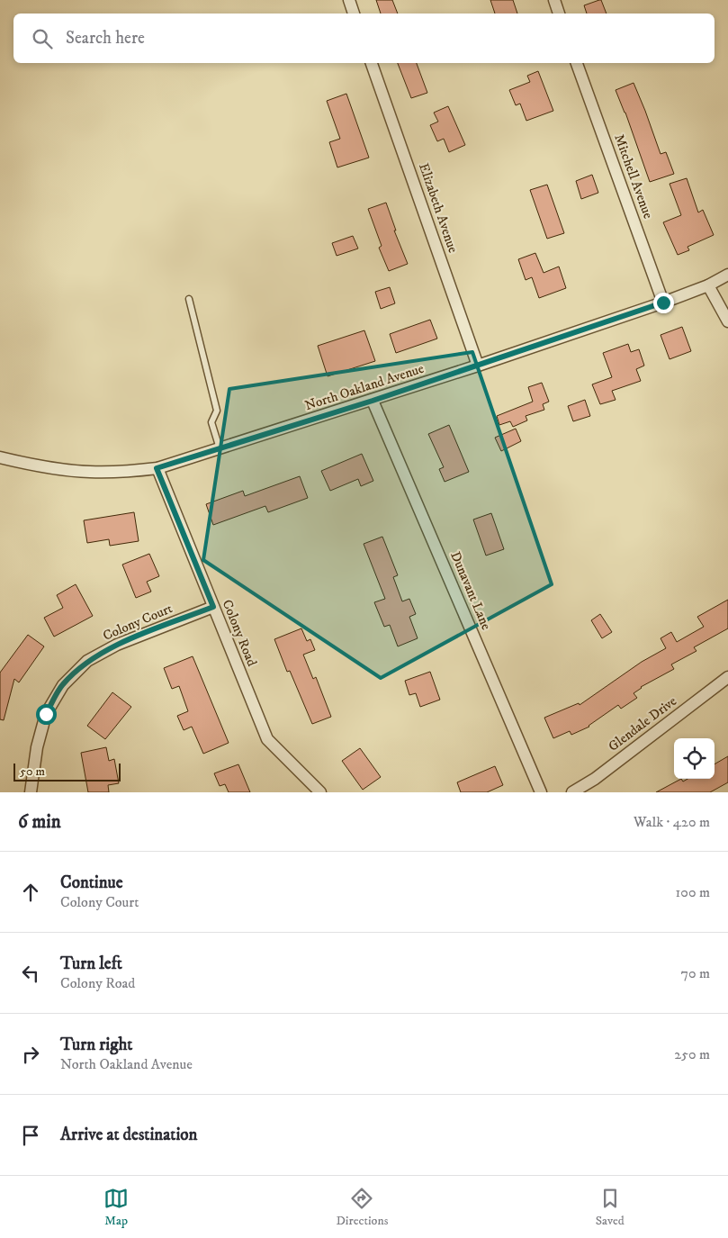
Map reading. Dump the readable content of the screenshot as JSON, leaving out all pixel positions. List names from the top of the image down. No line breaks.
{"streets":{"street":["Mitchell Avenue","Elizabeth Avenue","North Oakland Avenue","Dunavant Lane","Colony Court","Colony Road","Glendale Drive"]},"crossings":[["Mitchell Avenue","North Oakland Avenue"],["Elizabeth Avenue","North Oakland Avenue"],["North Oakland Avenue","Dunavant Lane"],["North Oakland Avenue","Colony Road"],["Colony Court","Colony Road"]],"scale_bar":"50 m","page":{"search":"Search here","scale":"50 m","heading":["6 min","Walk · 420 m"],"list":[["Continue","Colony Court","100 m"],["Turn left","Colony Road","70 m"],["Turn right","North Oakland Avenue","250 m"],"Arrive at destination"],"nav":["Map","Directions","Saved"]}}
